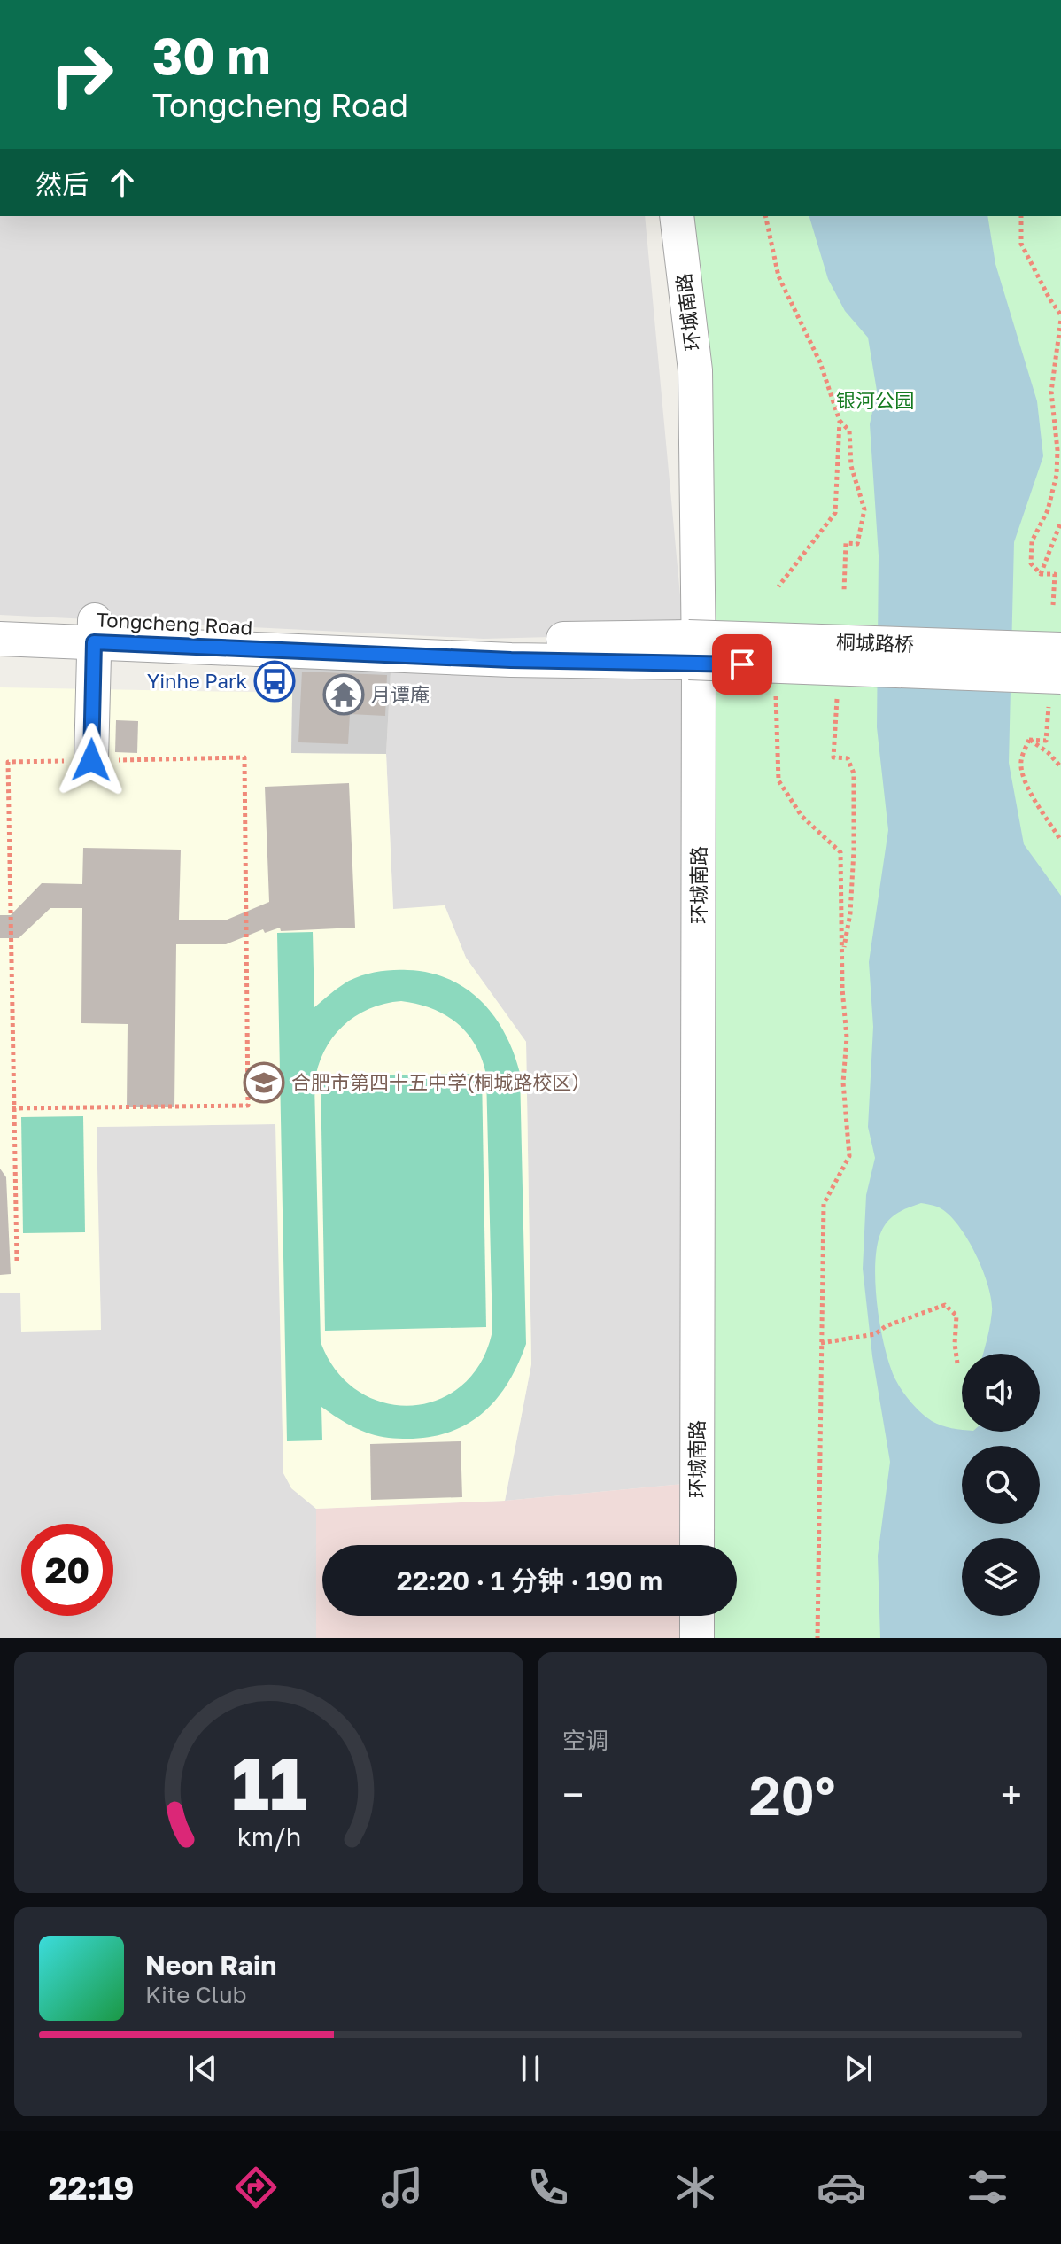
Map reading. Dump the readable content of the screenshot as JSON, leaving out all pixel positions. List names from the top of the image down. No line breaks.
{"streets":{"street":["环城南路","Tongcheng Road","桐城路桥"]},"crossings":[["Tongcheng Road","桐城路桥"]],"parks":["银河公园"],"places":{"bus stop":["Yinhe Park"],"temple":["月谭庵"],"school or university":["合肥市第四十五中学(桐城路校区）"]},"page":{"turn":["30 m","Tongcheng Road"],"then":"然后","limit":"20","trip":"22:20 · 1 分钟 · 190 m","tile":"空调","heat":["−","20°","+"],"song":["Neon Rain","Kite Club"],"tabs":"22:19","gauge":["11","km/h"]}}
